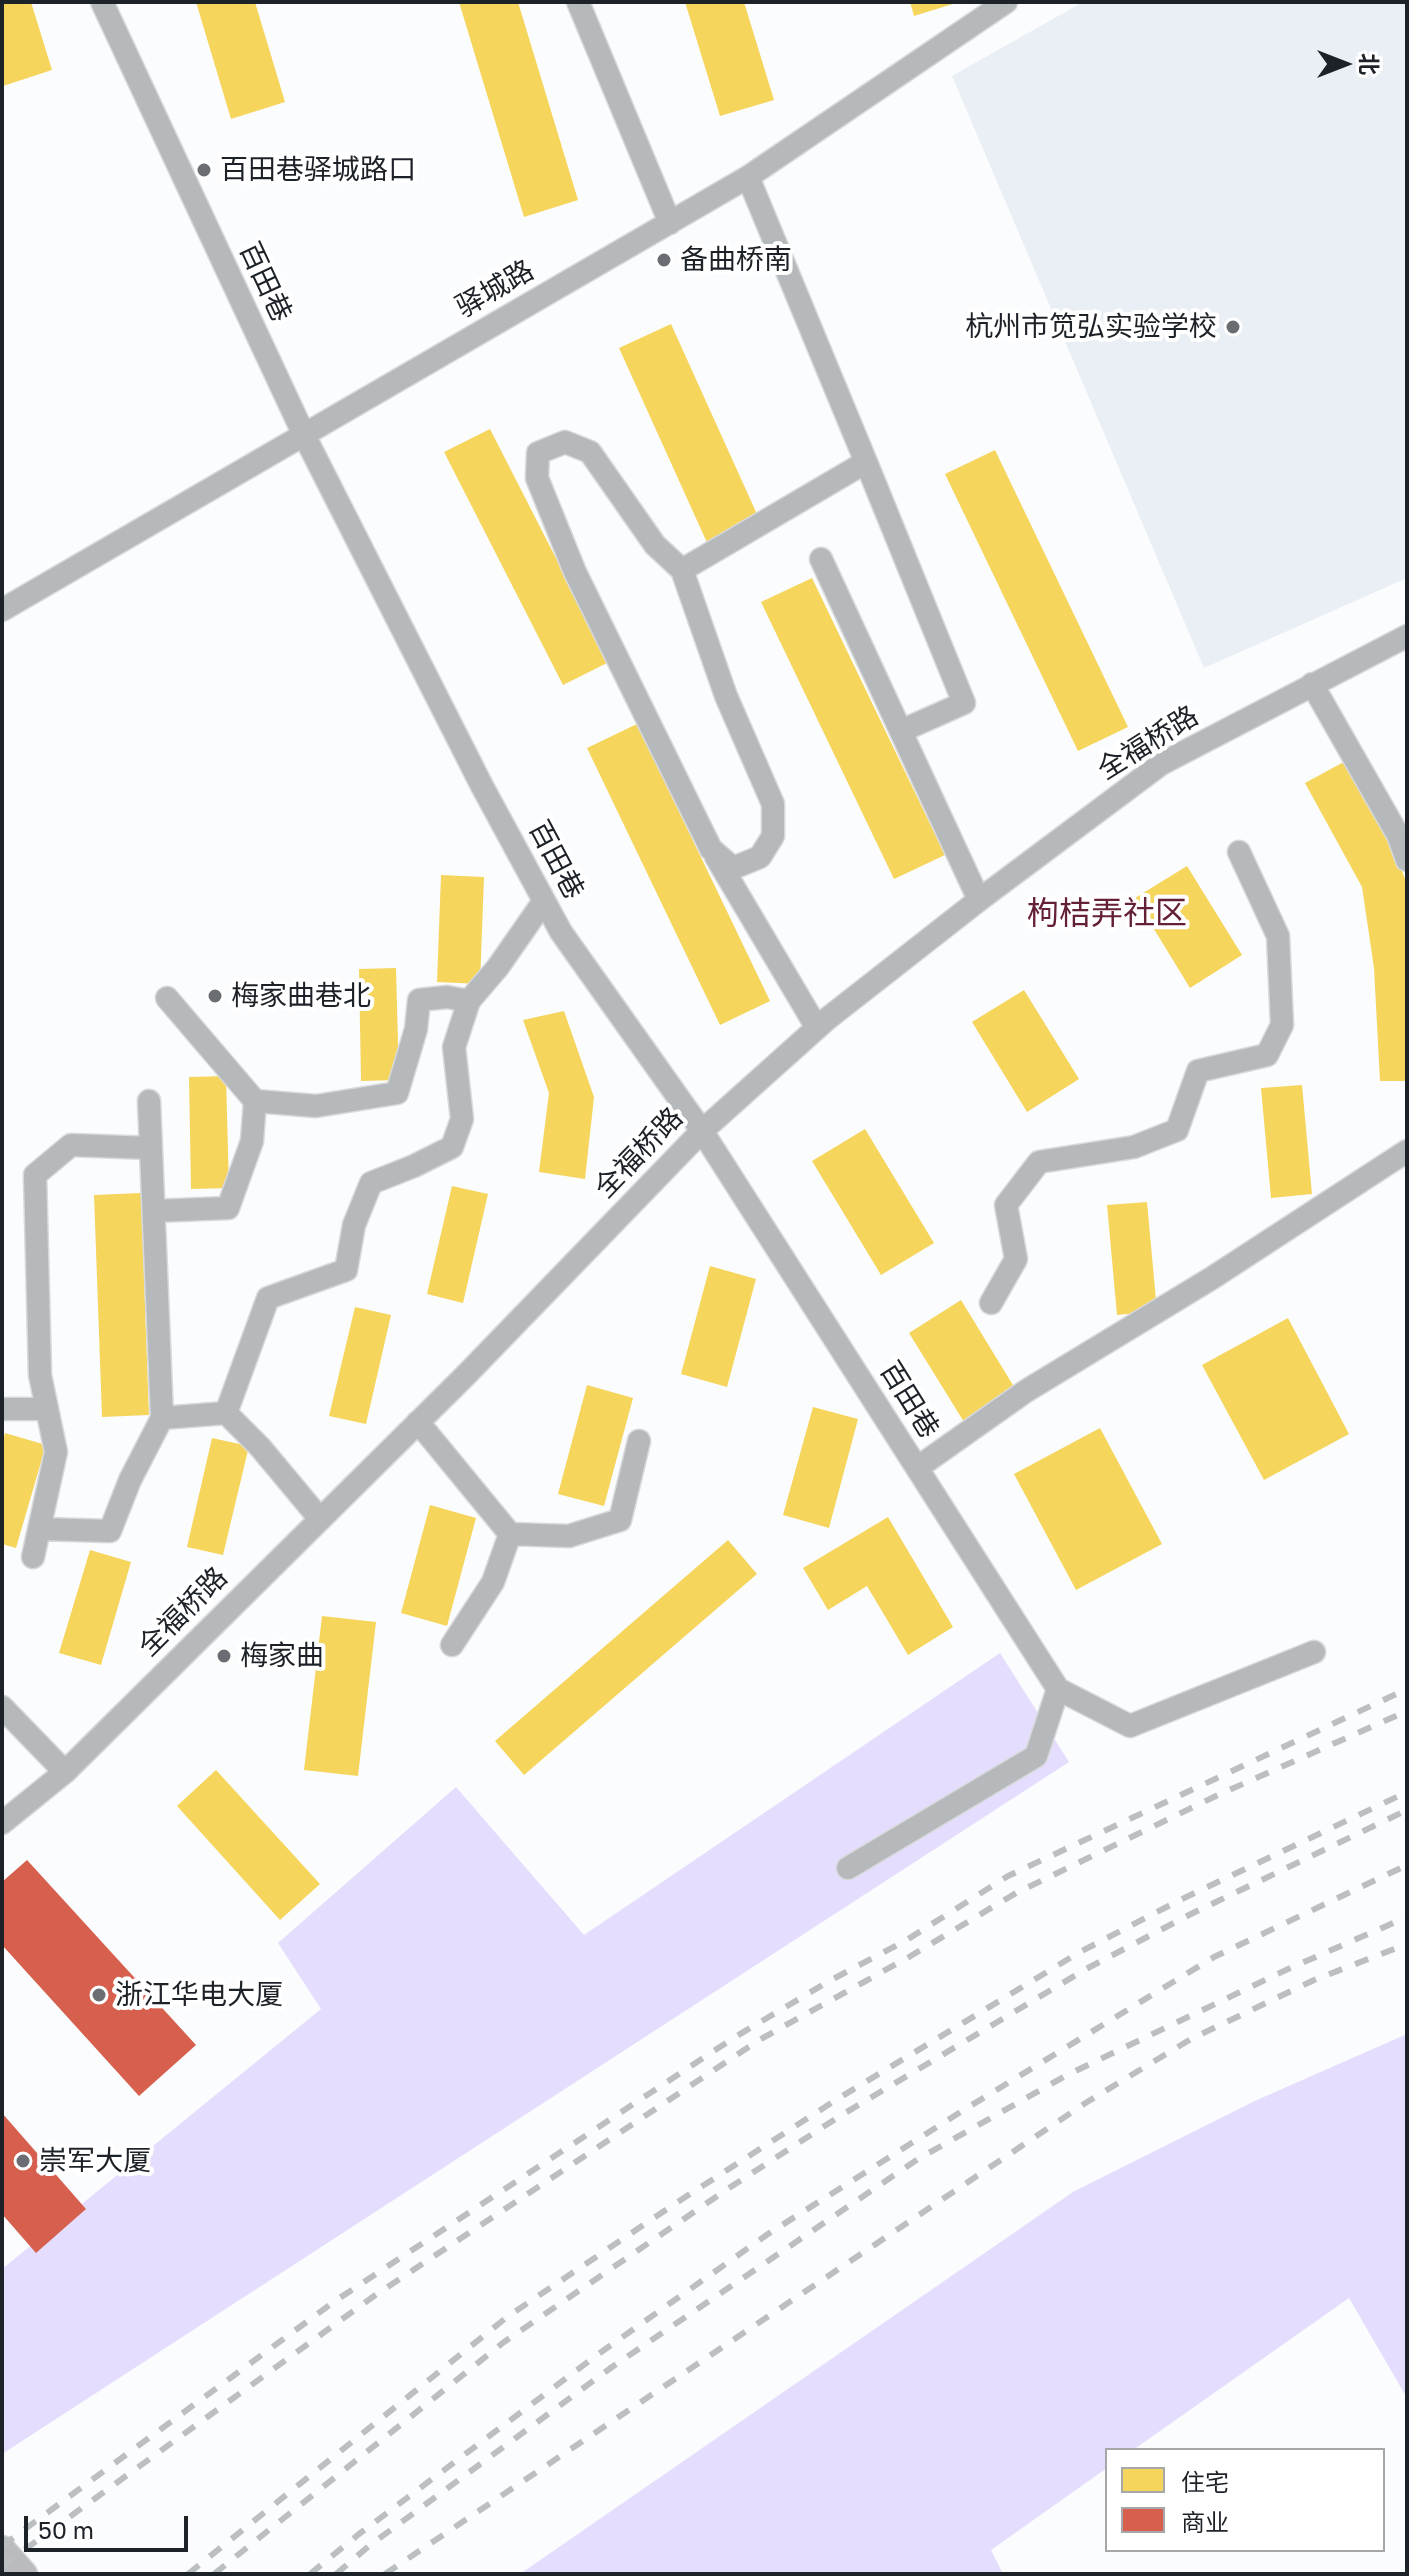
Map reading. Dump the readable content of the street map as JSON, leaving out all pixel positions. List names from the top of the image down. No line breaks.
{"streets":{"street":["百田巷","驿城路","全福桥路"]},"crossings":[["百田巷","驿城路"],["百田巷","全福桥路"]],"districts":["枸桔弄社区"],"places":["百田巷驿城路口","备曲桥南","杭州市笕弘实验学校","梅家曲巷北","梅家曲","浙江华电大厦","崇军大厦"],"legend":["住宅","商业"],"scale_bar":"50 m","north":"right"}
